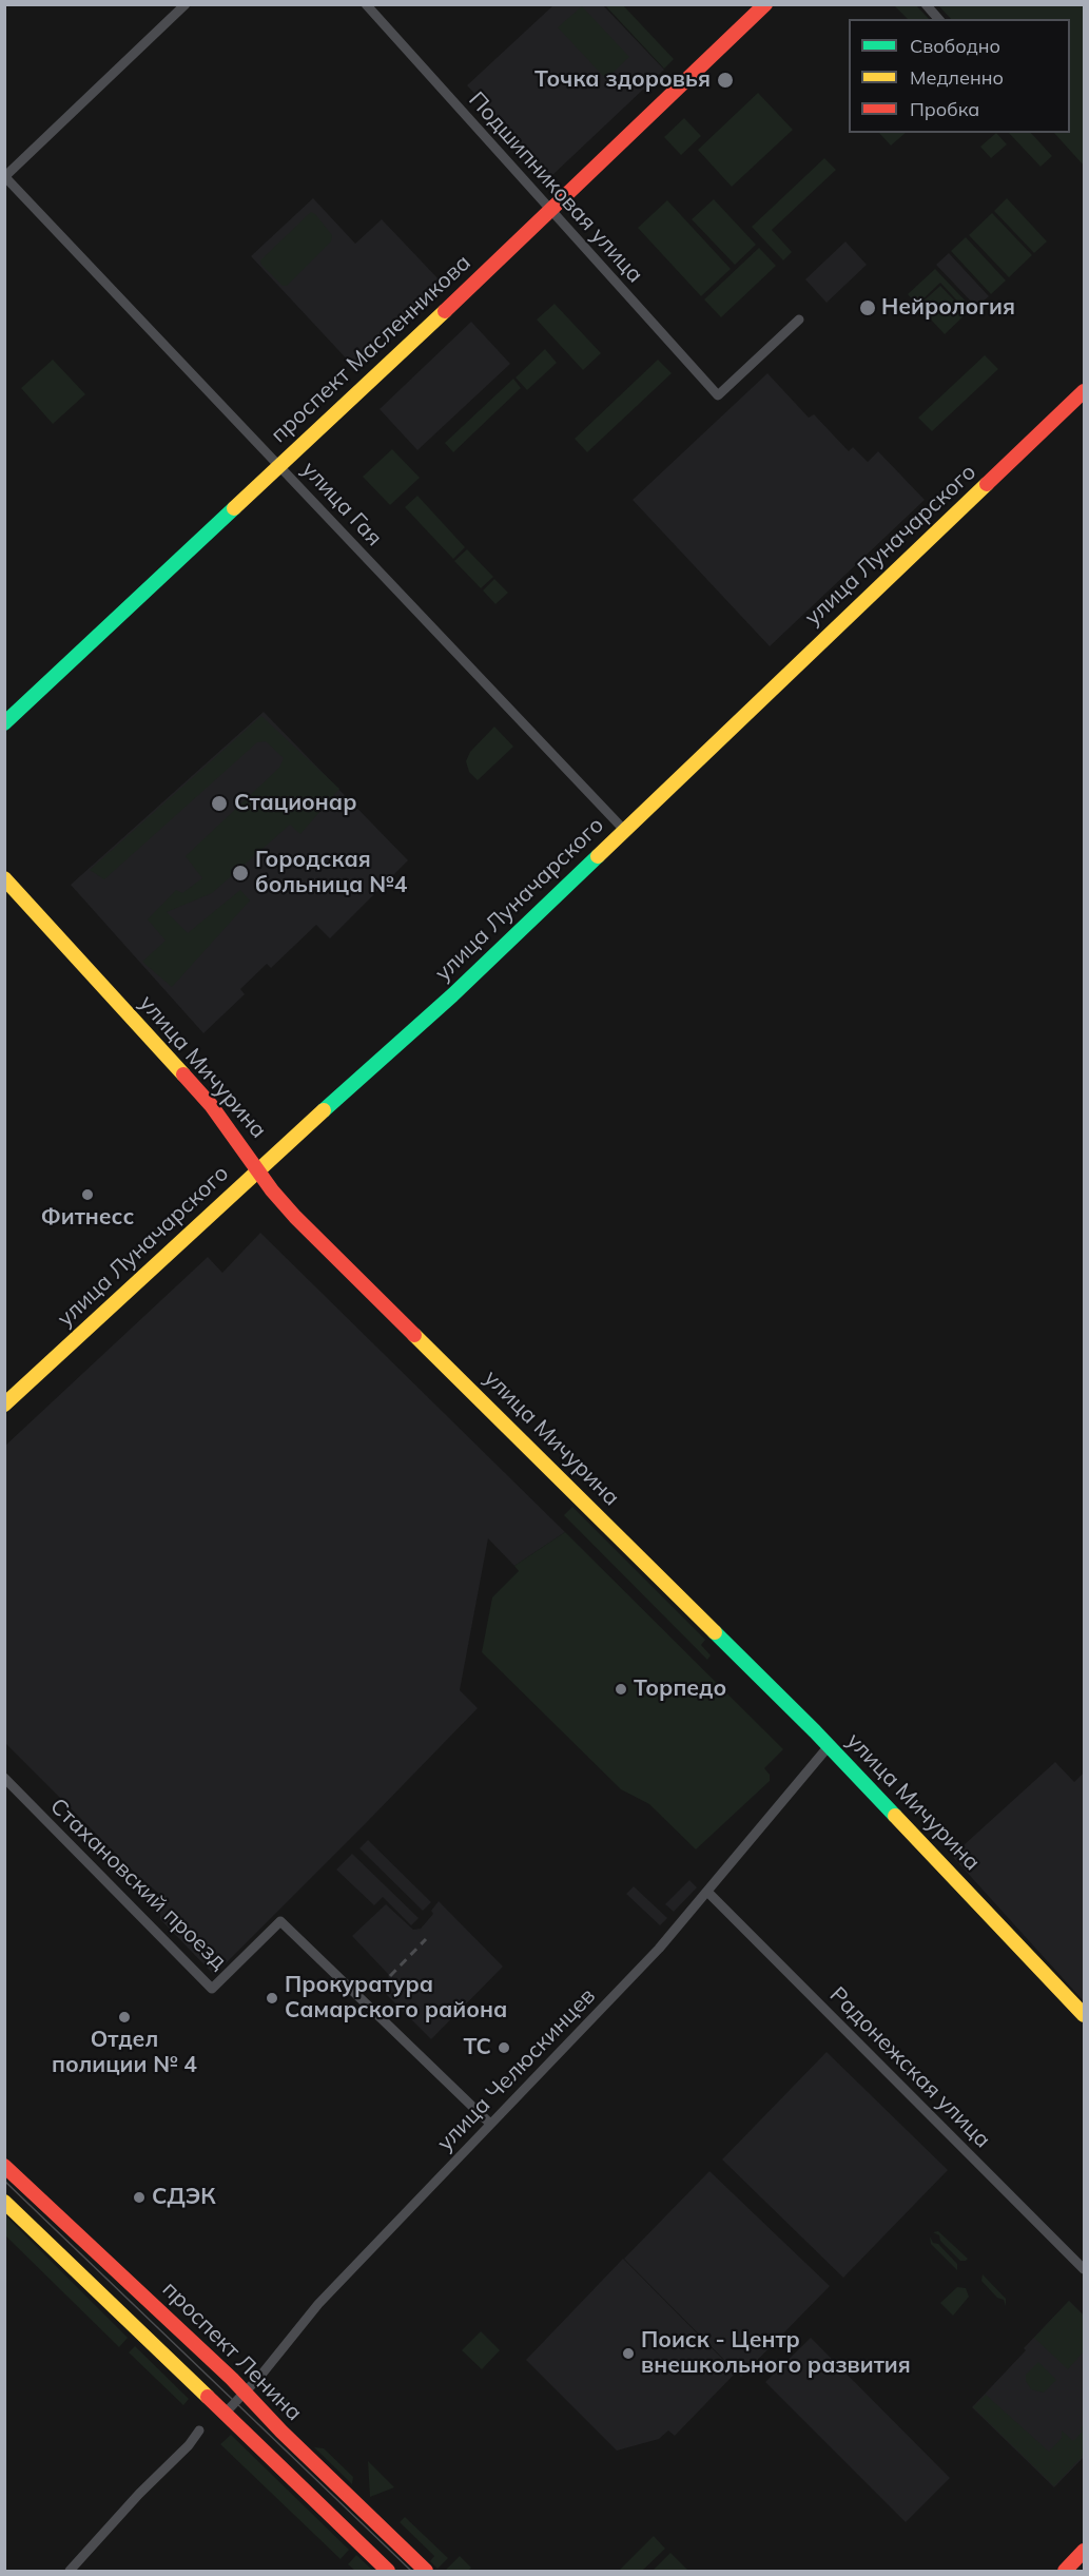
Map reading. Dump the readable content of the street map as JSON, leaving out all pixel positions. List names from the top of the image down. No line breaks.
{"streets":{"main road":["проспект Масленникова","улица Луначарского","улица Мичурина","проспект Ленина"],"street":["Подшипниковая улица","улица Гая","Стахановский проезд","Радонежская улица","улица Челюскинцев"]},"crossings":[["Подшипниковая улица","проспект Масленникова"],["проспект Масленникова","улица Гая"],["улица Гая","улица Луначарского"],["улица Луначарского","улица Мичурина"],["улица Мичурина","улица Челюскинцев"],["Стахановский проезд","улица Челюскинцев"],["Радонежская улица","улица Челюскинцев"],["улица Челюскинцев","проспект Ленина"]],"places":["Точка здоровья","Нейрология","Стационар","Городская больница №4","Фитнесс","Торпедо","Прокуратура Самарского района","Отдел полиции № 4","ТС","СДЭК","Поиск - Центр внешкольного развития"],"legend":["Свободно","Медленно","Пробка"]}
